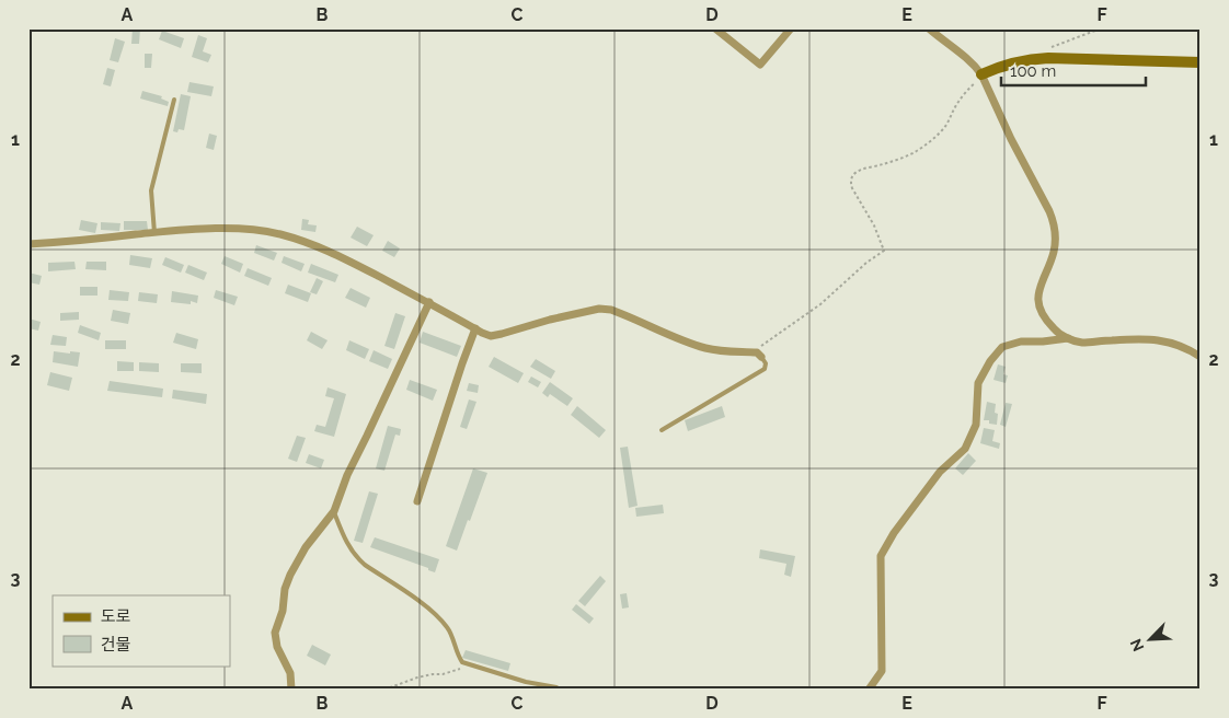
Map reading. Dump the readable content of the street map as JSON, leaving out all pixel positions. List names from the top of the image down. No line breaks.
{"legend":["도로","건물"],"scale_bar":"100 m","north":"bottom left","grid":{"columns":["A","B","C","D","E","F"],"rows":["1","2","3"]}}
